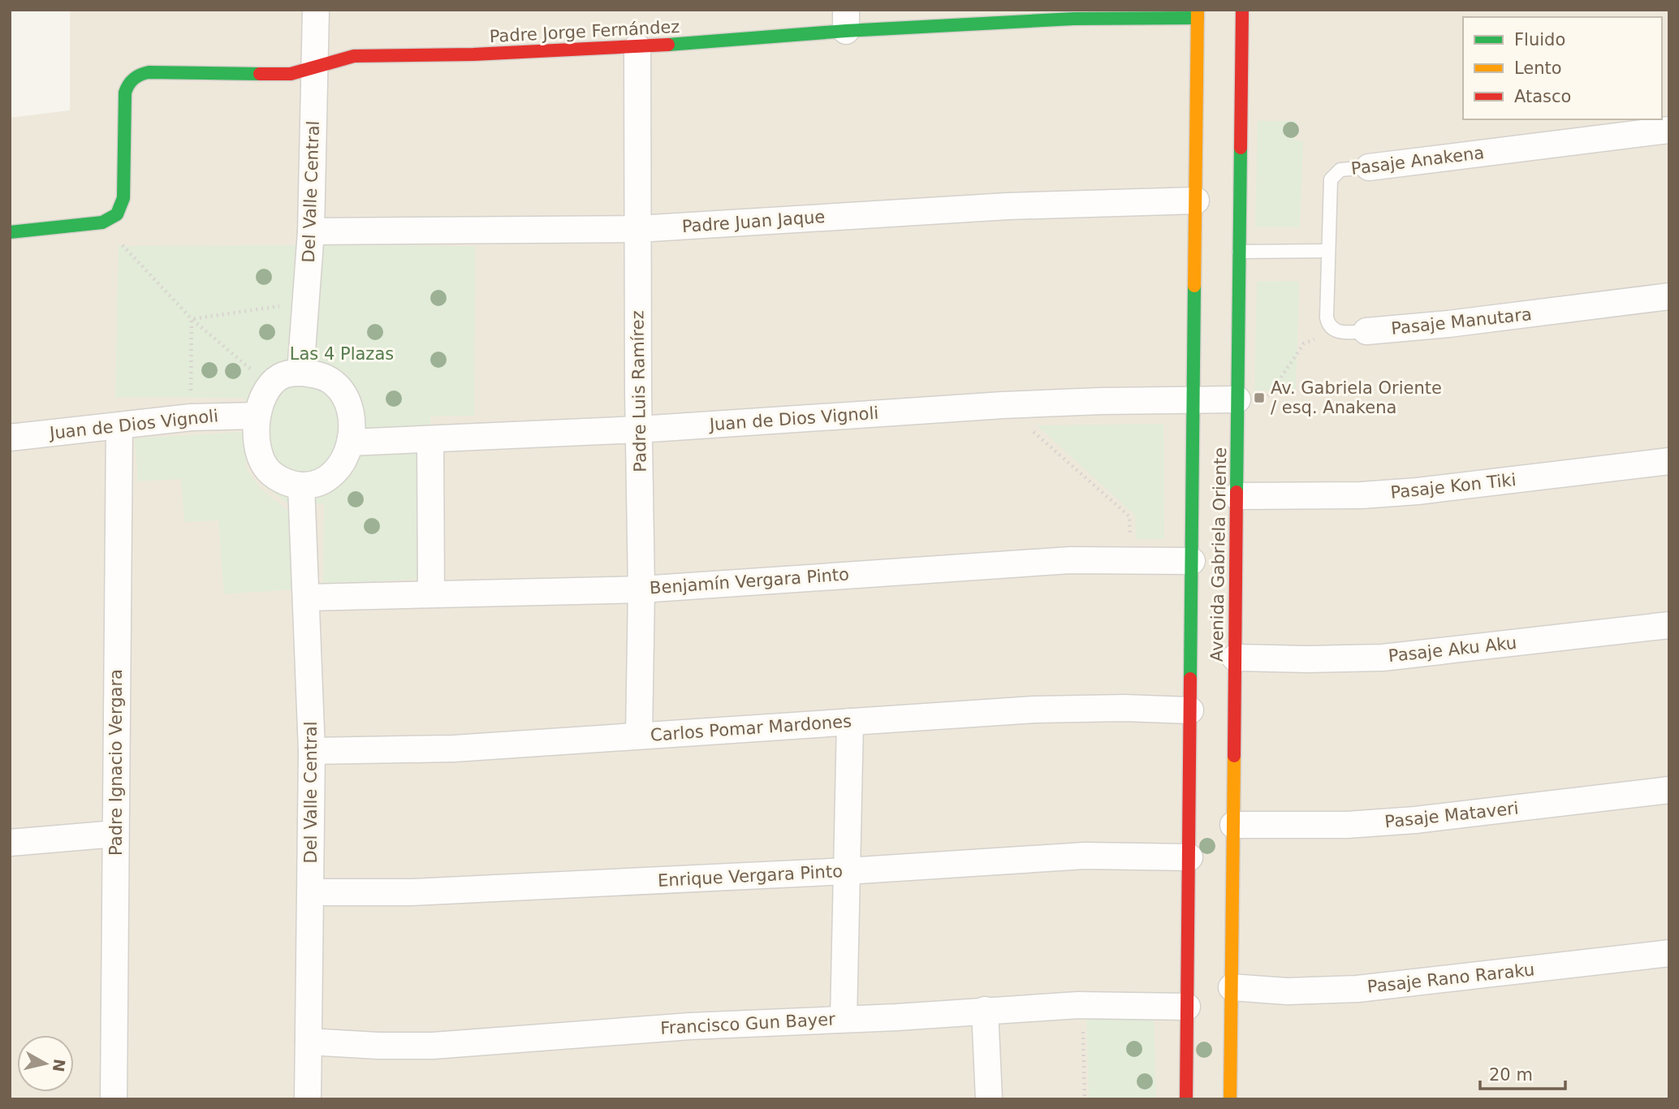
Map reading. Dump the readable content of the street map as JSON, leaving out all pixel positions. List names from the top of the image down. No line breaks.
{"streets":{"main road":["Padre Jorge Fernández","Avenida Gabriela Oriente"],"street":["Pasaje Anakena","Del Valle Central","Padre Juan Jaque","Pasaje Manutara","Padre Luis Ramírez","Juan de Dios Vignoli","Pasaje Kon Tiki","Benjamín Vergara Pinto","Pasaje Aku Aku","Carlos Pomar Mardones","Padre Ignacio Vergara","Pasaje Mataveri","Enrique Vergara Pinto","Pasaje Rano Raraku","Francisco Gun Bayer"]},"crossings":[["Padre Jorge Fernández","Del Valle Central"],["Padre Jorge Fernández","Padre Luis Ramírez"],["Padre Jorge Fernández","Avenida Gabriela Oriente"],["Del Valle Central","Padre Juan Jaque"],["Del Valle Central","Juan de Dios Vignoli"],["Del Valle Central","Benjamín Vergara Pinto"],["Del Valle Central","Carlos Pomar Mardones"],["Del Valle Central","Enrique Vergara Pinto"],["Del Valle Central","Francisco Gun Bayer"],["Padre Juan Jaque","Padre Luis Ramírez"],["Padre Juan Jaque","Avenida Gabriela Oriente"],["Padre Luis Ramírez","Juan de Dios Vignoli"],["Padre Luis Ramírez","Benjamín Vergara Pinto"],["Padre Luis Ramírez","Carlos Pomar Mardones"],["Juan de Dios Vignoli","Avenida Gabriela Oriente"],["Juan de Dios Vignoli","Padre Ignacio Vergara"],["Pasaje Kon Tiki","Avenida Gabriela Oriente"],["Avenida Gabriela Oriente","Benjamín Vergara Pinto"],["Avenida Gabriela Oriente","Pasaje Aku Aku"],["Avenida Gabriela Oriente","Carlos Pomar Mardones"],["Avenida Gabriela Oriente","Pasaje Mataveri"],["Avenida Gabriela Oriente","Enrique Vergara Pinto"],["Avenida Gabriela Oriente","Pasaje Rano Raraku"],["Avenida Gabriela Oriente","Francisco Gun Bayer"]],"parks":["Las 4 Plazas"],"places":{"transit":["Av. Gabriela Oriente / esq. Anakena"]},"legend":["Fluido","Lento","Atasco"],"scale_bar":"20 m","north":"right"}
